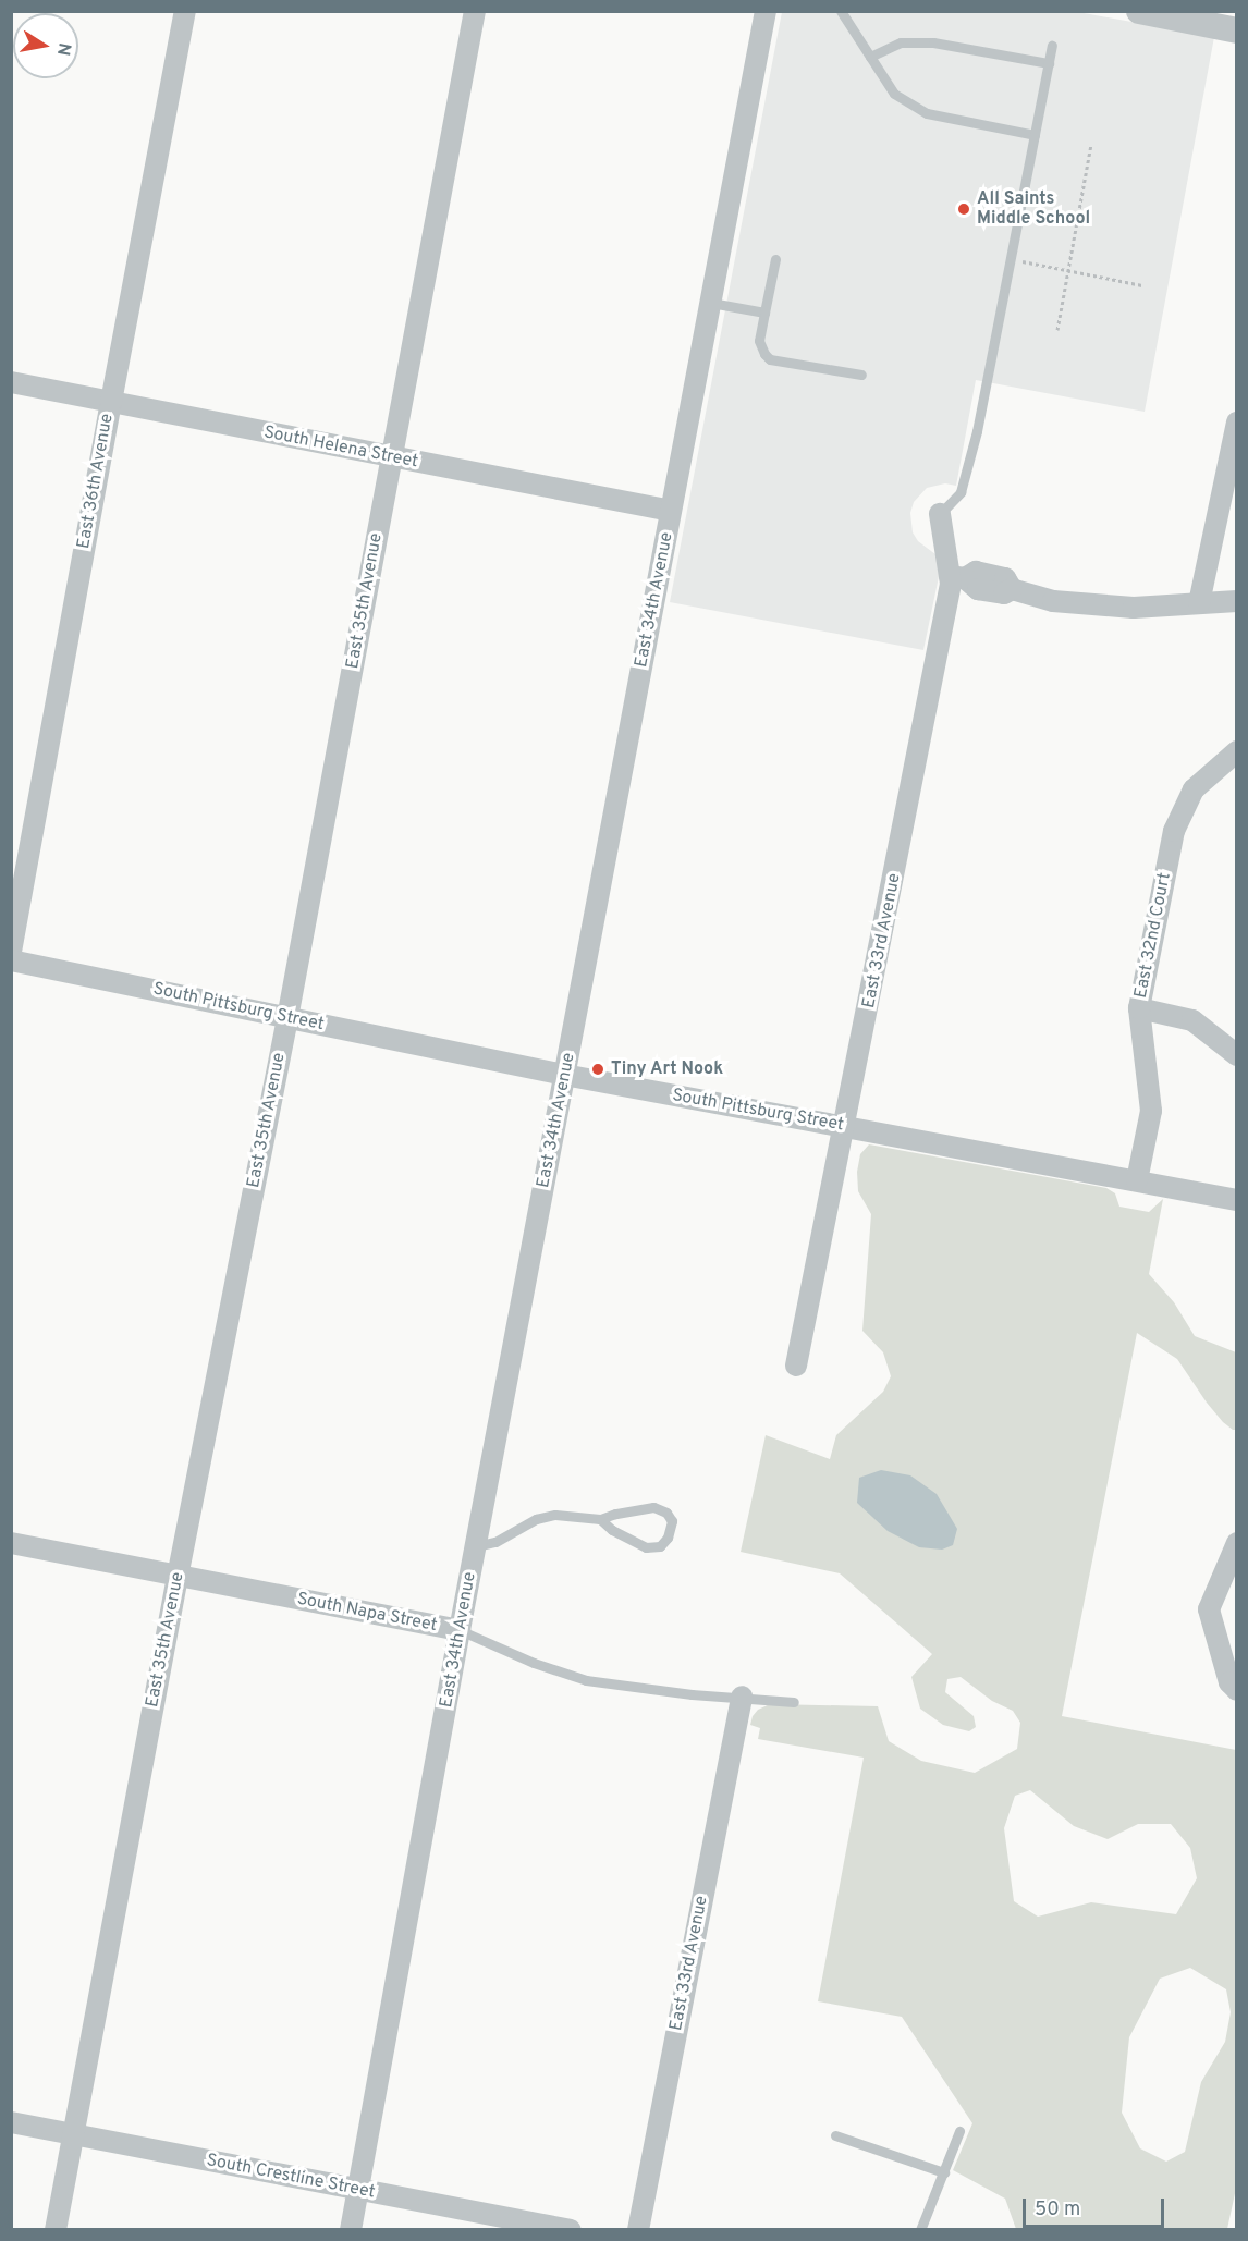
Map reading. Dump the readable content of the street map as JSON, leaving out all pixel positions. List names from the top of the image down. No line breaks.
{"streets":{"street":["South Helena Street","East 36th Avenue","East 34th Avenue","East 35th Avenue","East 32nd Court","East 33rd Avenue","South Pittsburg Street","South Napa Street","South Crestline Street"]},"crossings":[["South Helena Street","East 36th Avenue"],["South Helena Street","East 34th Avenue"],["South Helena Street","East 35th Avenue"],["East 34th Avenue","South Pittsburg Street"],["East 34th Avenue","South Napa Street"],["East 34th Avenue","South Crestline Street"],["East 35th Avenue","South Pittsburg Street"],["East 35th Avenue","South Napa Street"],["East 35th Avenue","South Crestline Street"],["East 32nd Court","South Pittsburg Street"],["East 33rd Avenue","South Pittsburg Street"],["East 33rd Avenue","South Napa Street"]],"places":["All Saints Middle School","Tiny Art Nook"],"scale_bar":"50 m","north":"right"}
